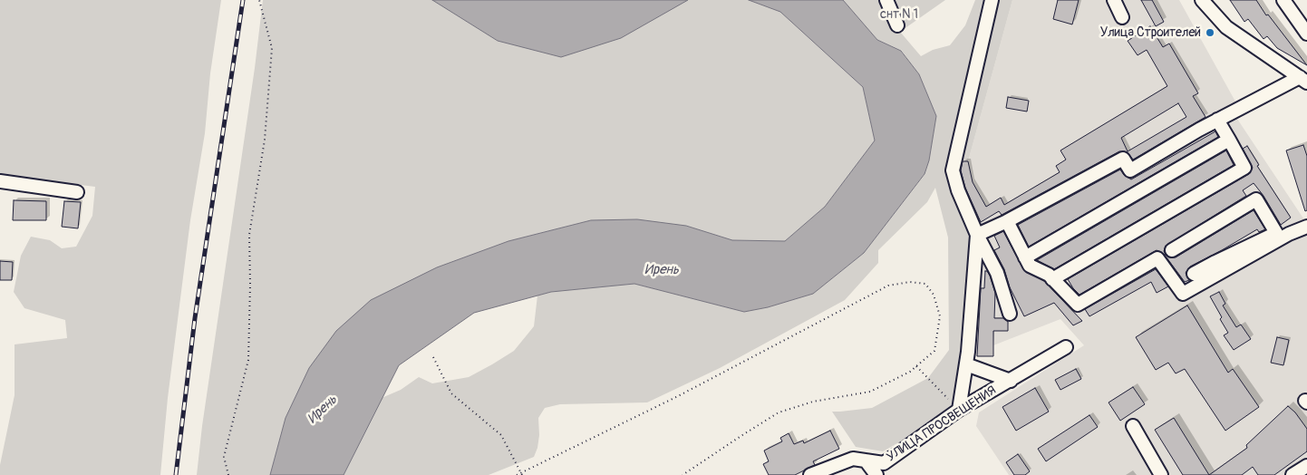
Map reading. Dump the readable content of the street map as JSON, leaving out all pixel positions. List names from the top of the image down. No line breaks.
{"streets":{"street":["УЛИЦА ПРОСВЕЩЕНИЯ"]},"water":["Ирень"],"parks":["снт N 1"],"places":["Улица Строителей"]}
